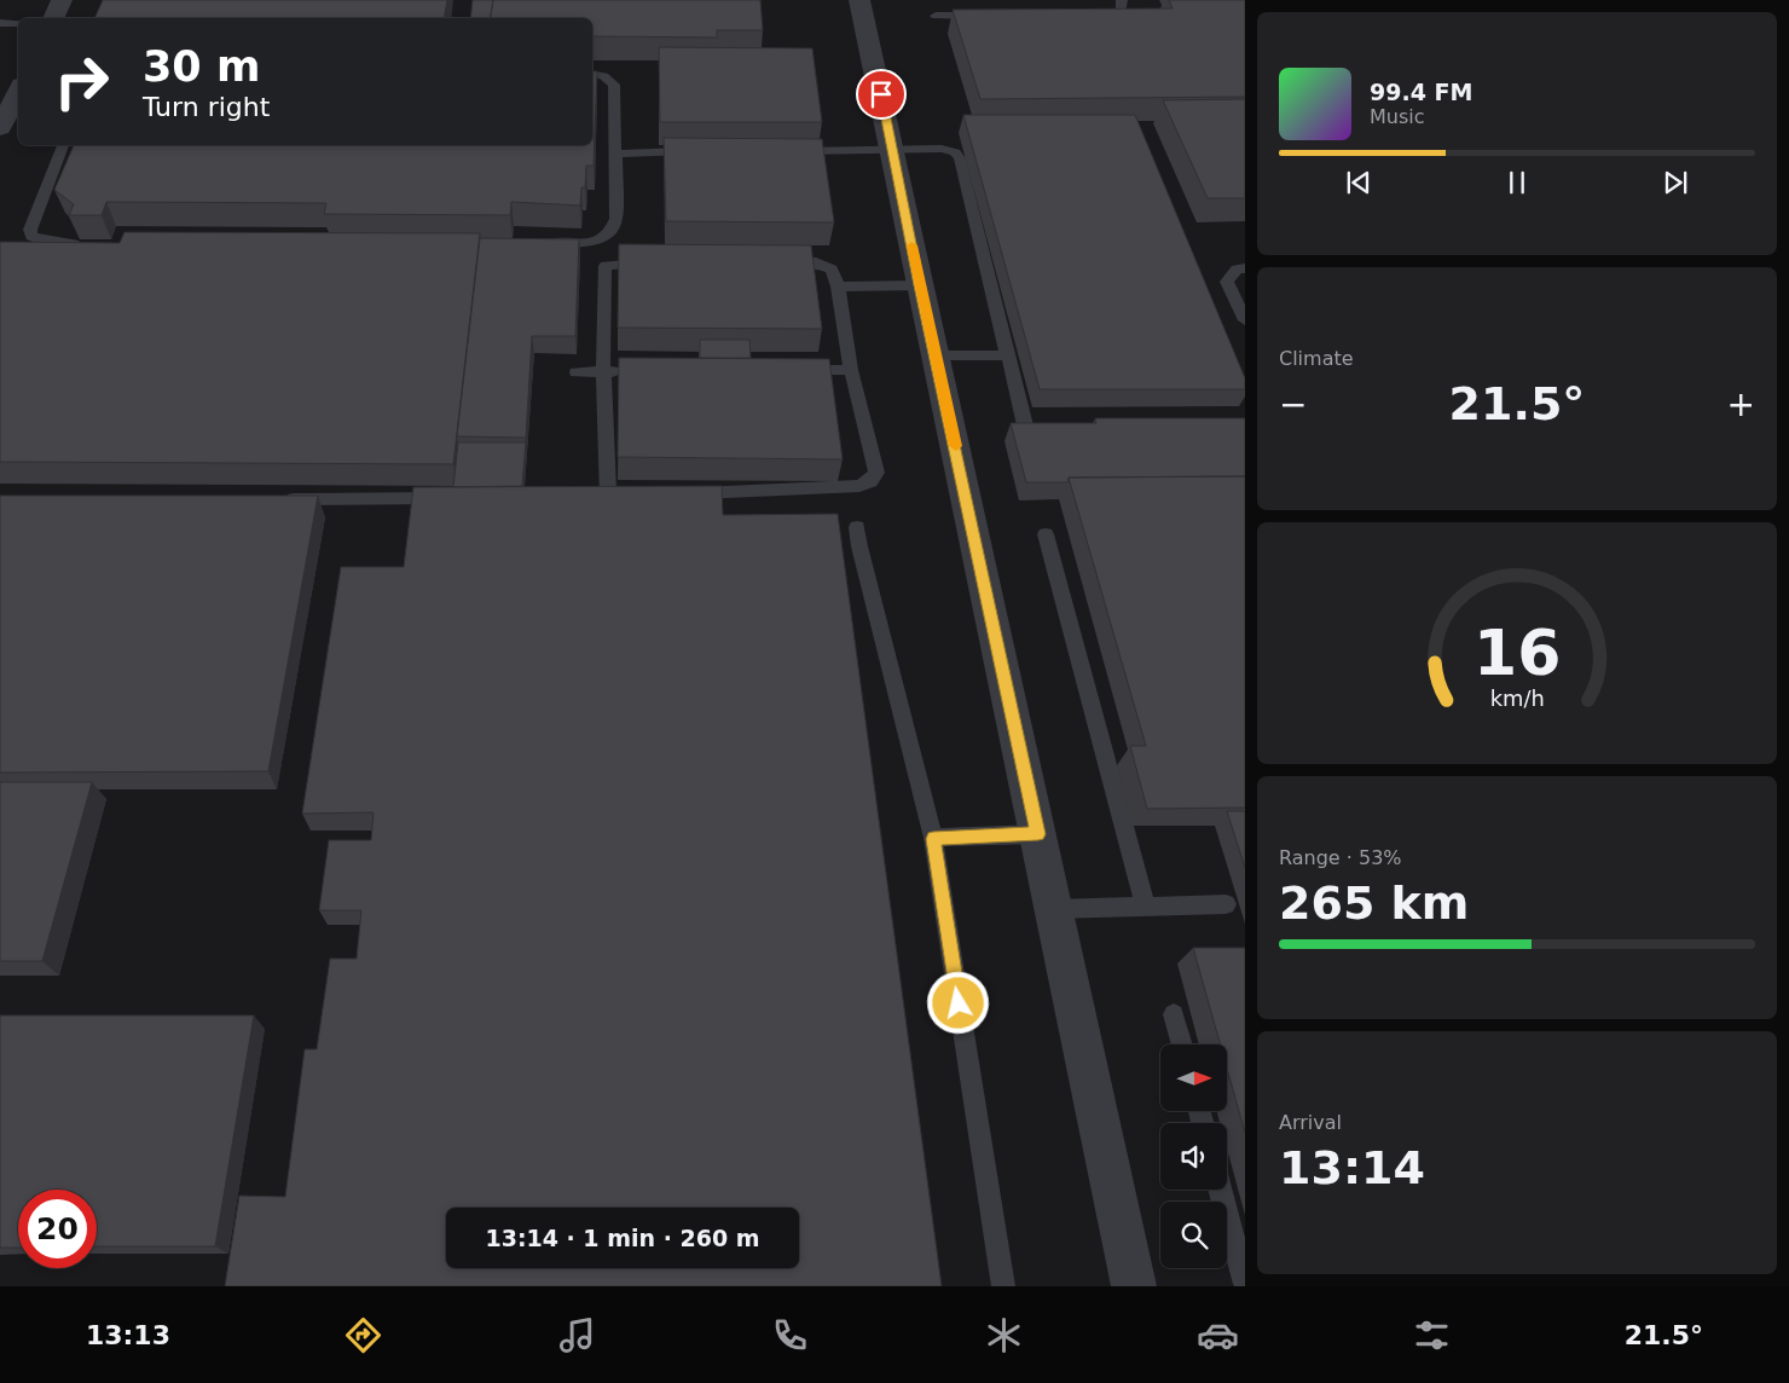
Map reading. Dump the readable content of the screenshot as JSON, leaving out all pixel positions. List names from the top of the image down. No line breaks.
{"north":"right","page":{"turn":["30 m","Turn right"],"song":["99.4 FM","Music"],"tile":["Climate",["Range · 53%","265 km"],["Arrival","13:14"]],"heat":["−","21.5°","+"],"limit":"20","trip":"13:14 · 1 min · 260 m","tabs":["13:13","21.5°"],"gauge":["16","km/h"]}}
